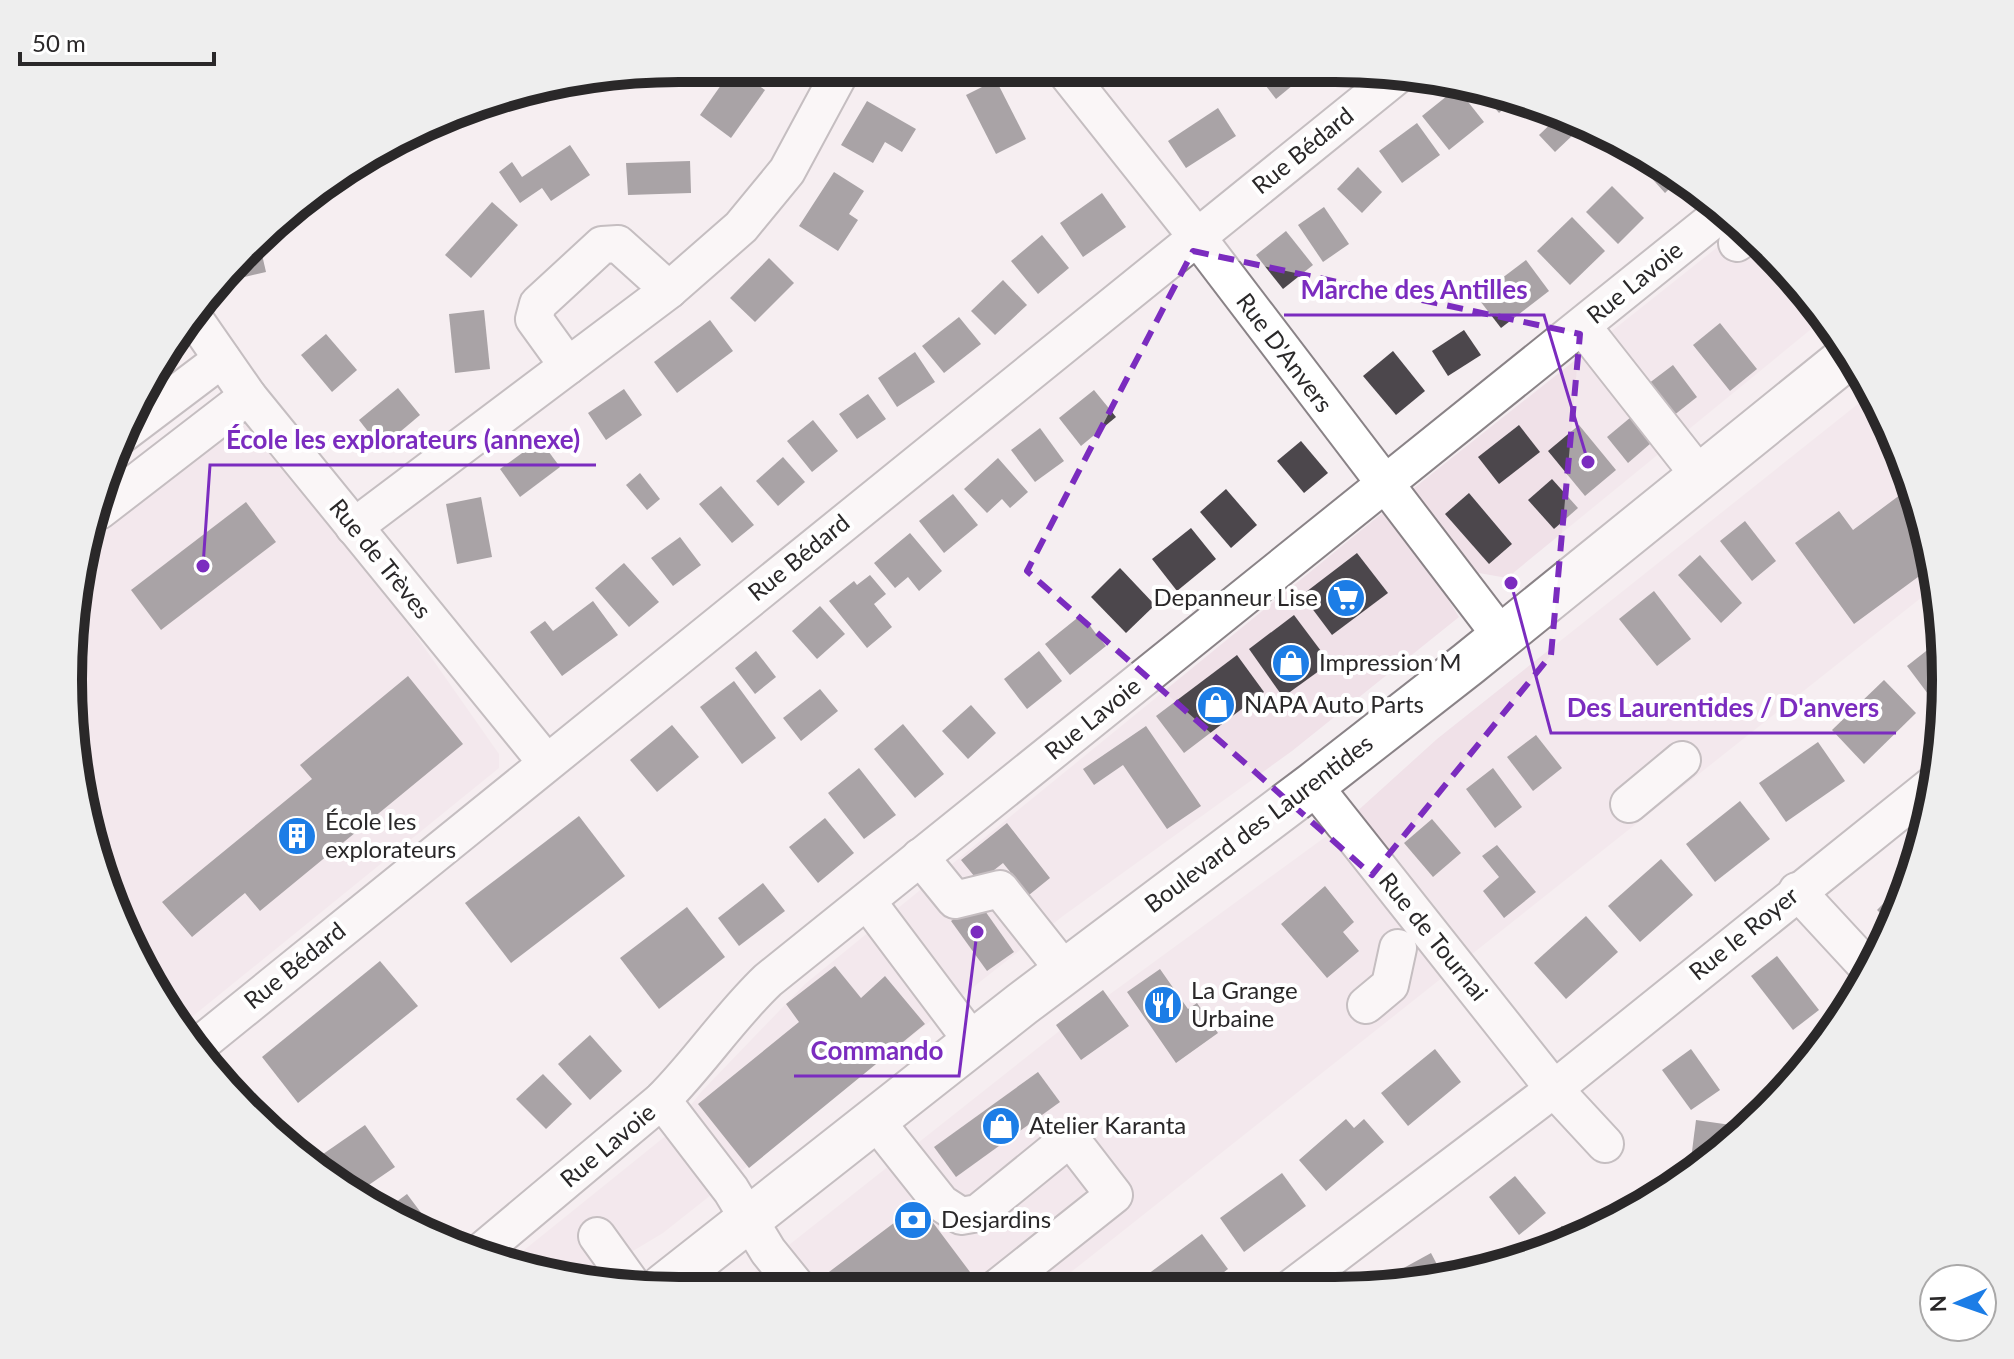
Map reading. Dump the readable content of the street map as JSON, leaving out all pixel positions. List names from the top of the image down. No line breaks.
{"streets":{"main road":["Boulevard des Laurentides"],"street":["Rue Bédard","Rue Lavoie","Rue D'Anvers","Rue de Trèves","Rue le Royer","Rue de Tournai"]},"crossings":[["Rue Bédard","Rue D'Anvers"],["Rue Bédard","Rue de Trèves"],["Rue Lavoie","Rue D'Anvers"],["Rue D'Anvers","Boulevard des Laurentides"],["Boulevard des Laurentides","Rue de Tournai"],["Rue le Royer","Rue de Tournai"]],"places":{"other":["Marche des Antilles","École les explorateurs (annexe)","Des Laurentides / D'anvers","Commando"],"supermarket":["Depanneur Lise"],"shop":["Impression M","NAPA Auto Parts","Atelier Karanta"],"building":["École les explorateurs"],"restaurant":["La Grange Urbaine"],"bank":["Desjardins"]},"scale_bar":"50 m","north":"left"}
